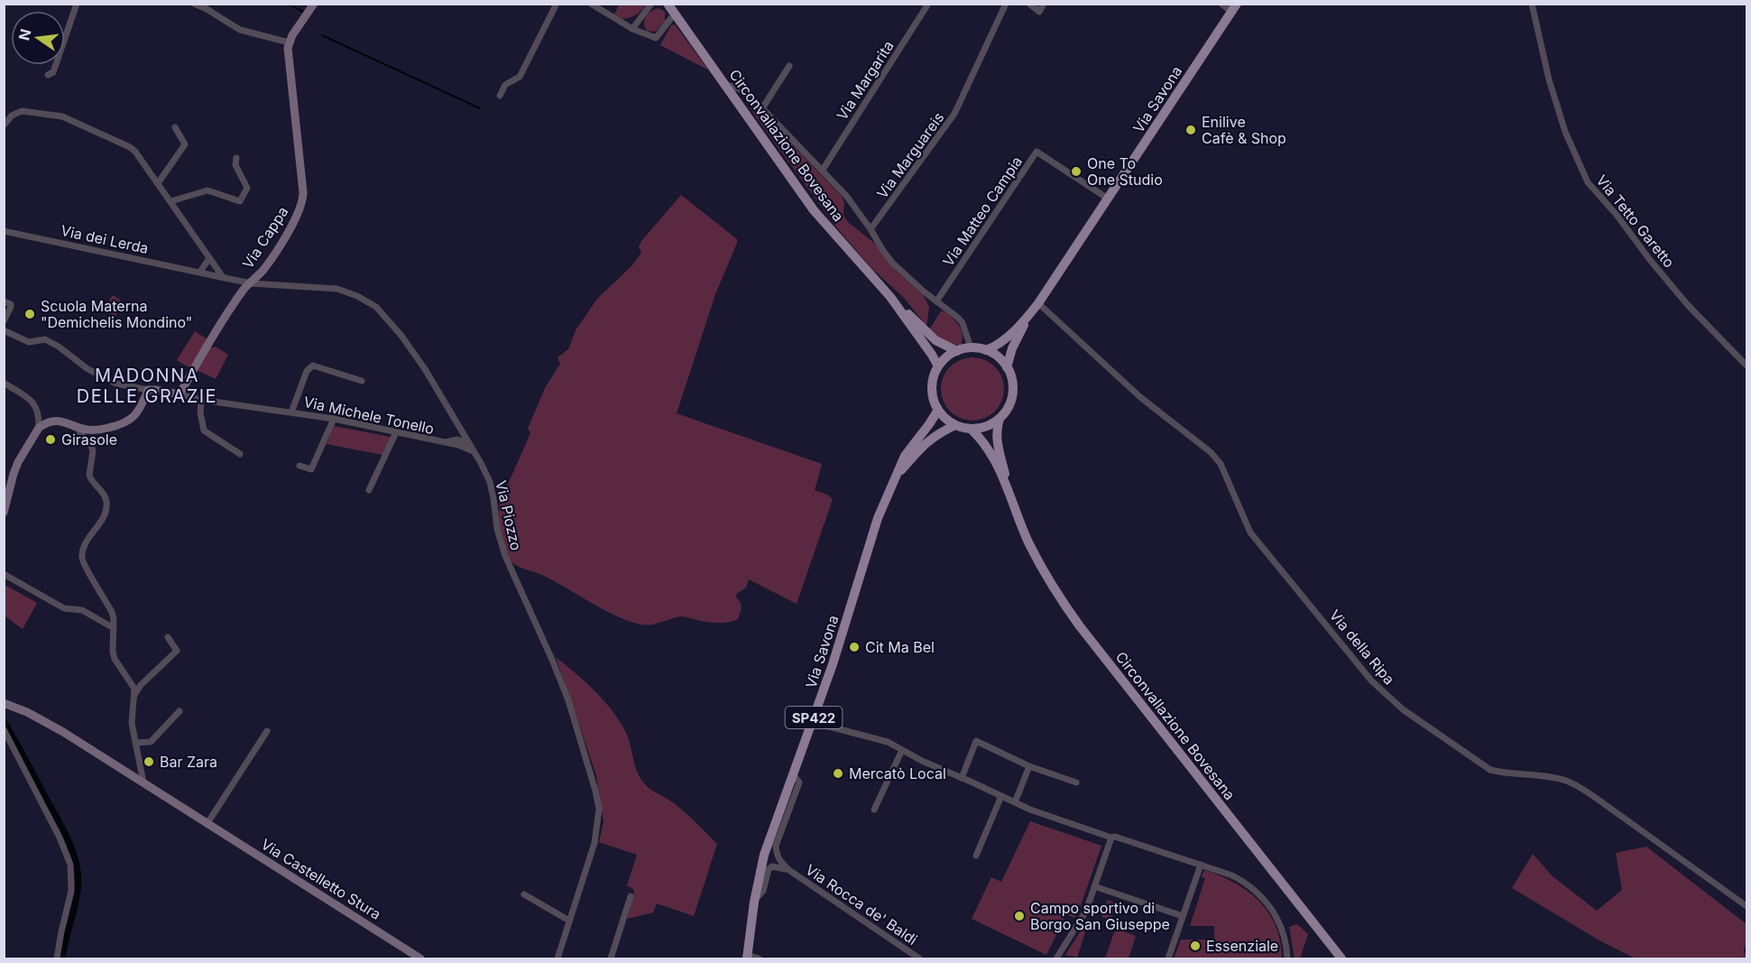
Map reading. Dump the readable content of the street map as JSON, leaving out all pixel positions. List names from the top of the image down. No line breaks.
{"streets":{"main road":["Via Savona","Circonvallazione Bovesana","SP422"],"street":["Via Margarita","Via Marguareis","Via Matteo Campia","Via Tetto Garetto","Via Cappa","Via dei Lerda","Via Michele Tonello","Via Piozzo","Via della Ripa","Via Castelletto Stura","Via Rocca de' Baldi"]},"crossings":[["Via Savona","Circonvallazione Bovesana"],["Via Savona","Via Matteo Campia"],["Via Savona","Via della Ripa"],["Via Savona","Via Rocca de' Baldi"],["Via Cappa","Via Michele Tonello"],["Via Cappa","Via Piozzo"],["Via dei Lerda","Via Piozzo"],["Via Michele Tonello","Via Piozzo"]],"districts":["MADONNA DELLE GRAZIE"],"places":["Enilive Cafè & Shop","One To One Studio","Scuola Materna \"Demichelis Mondino\"","Girasole","Cit Ma Bel","Bar Zara","Mercatò Local","Campo sportivo di Borgo San Giuseppe","Essenziale"],"north":"left"}
